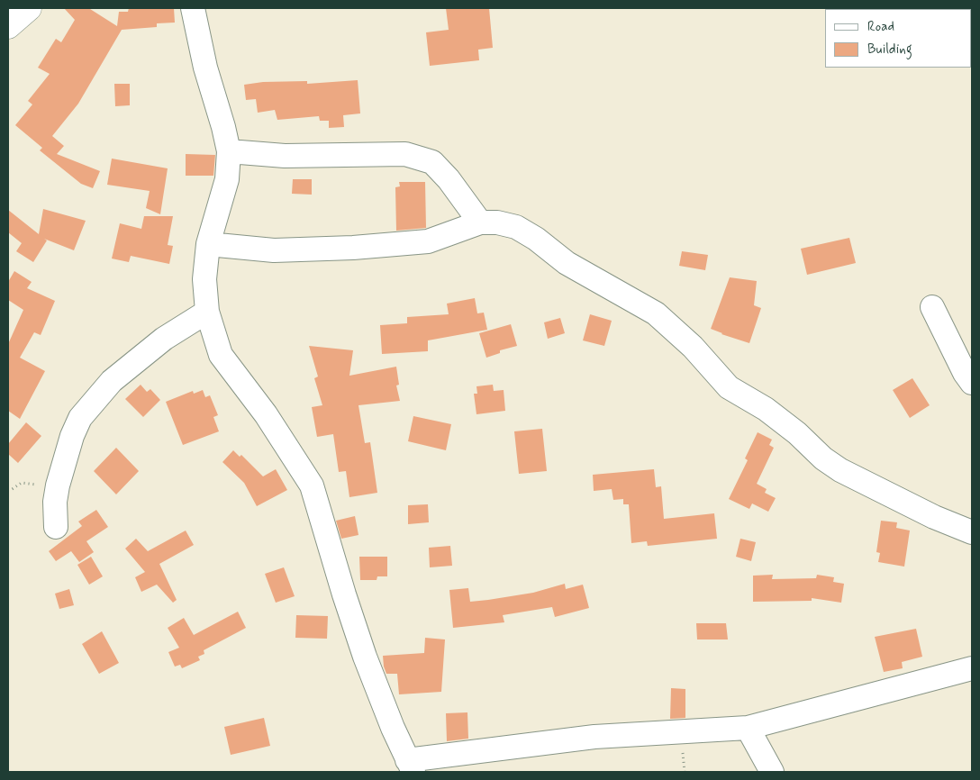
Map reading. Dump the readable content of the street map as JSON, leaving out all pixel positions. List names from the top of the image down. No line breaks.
{"legend":["Road","Building"]}
